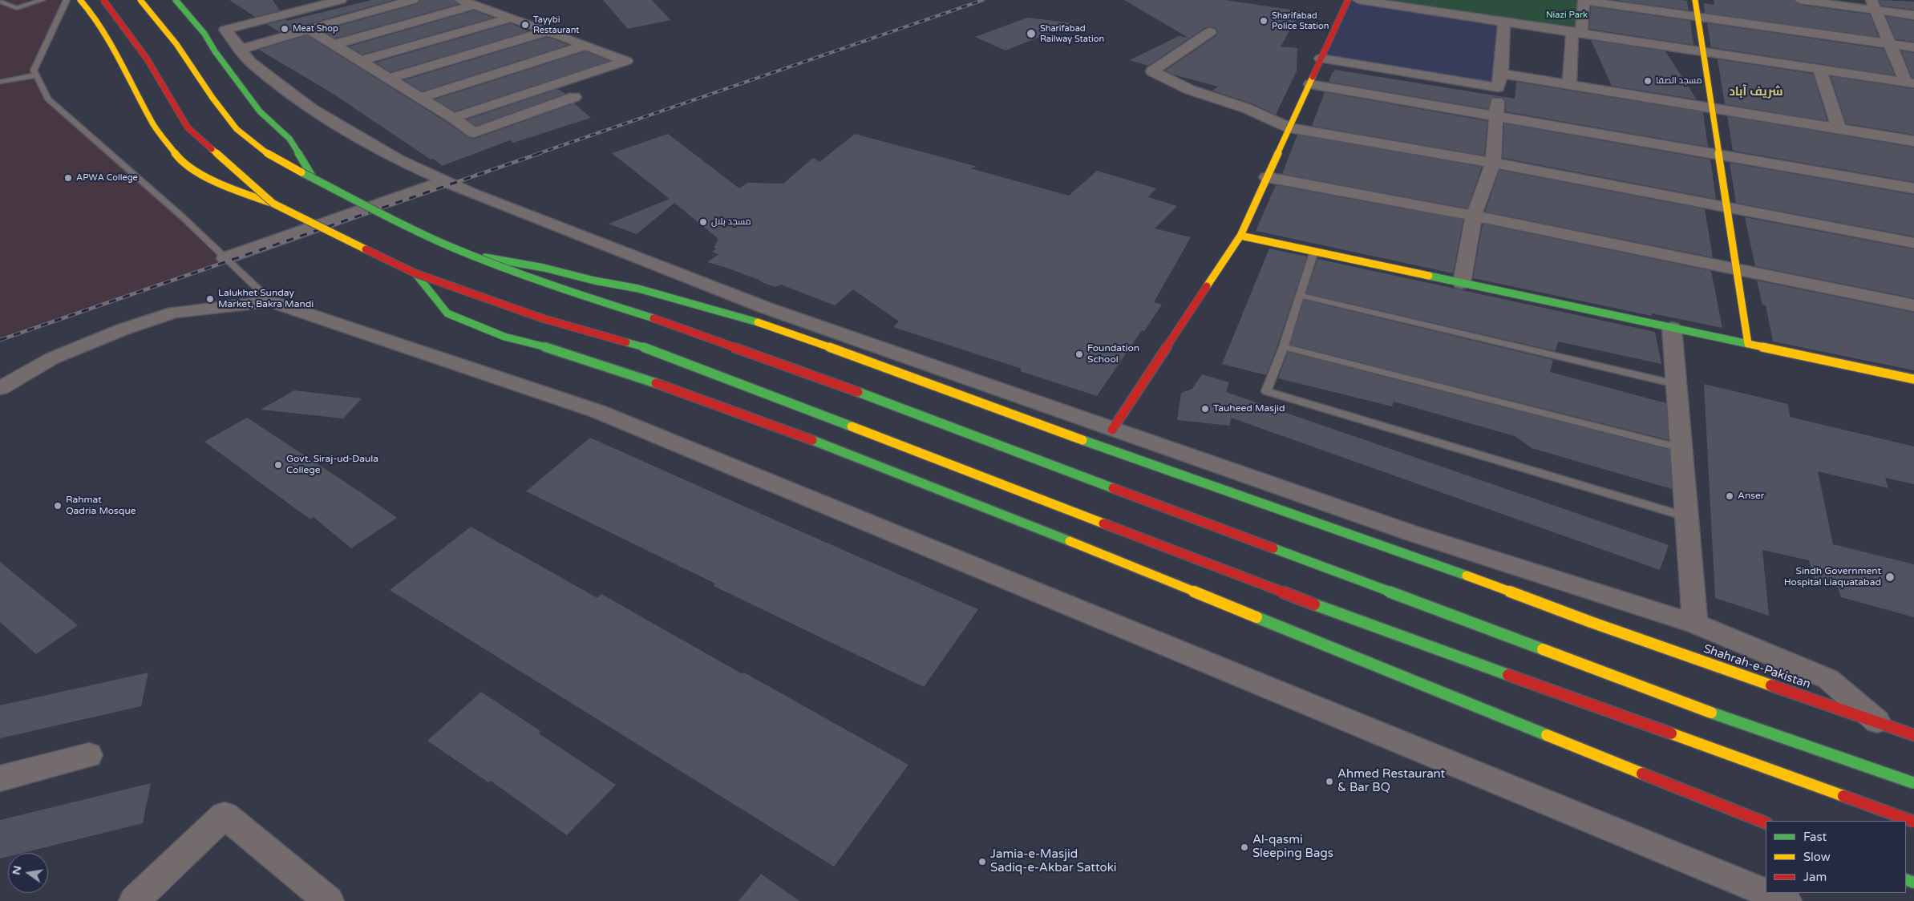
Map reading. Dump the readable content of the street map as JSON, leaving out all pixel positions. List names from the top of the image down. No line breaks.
{"streets":{"main road":["Shahrah-e-Pakistan"]},"districts":["شريف آباد"],"parks":["Niazi Park"],"places":["Sharifabad Police Station","Tayybi Restaurant","Meat Shop","Sharifabad Railway Station","مسجد الصفا","APWA College","مسجد بلال","Lalukhet Sunday Market, Bakra Mandi","Foundation School","Tauheed Masjid","Govt. Siraj-ud-Daula College","Anser","Rahmat Qadria Mosque","Sindh Government Hospital Liaquatabad","Ahmed Restaurant & Bar BQ","Al-qasmi Sleeping Bags","Jamia-e-Masjid Sadiq-e-Akbar Sattoki"],"legend":["Fast","Slow","Jam"],"north":"left"}
